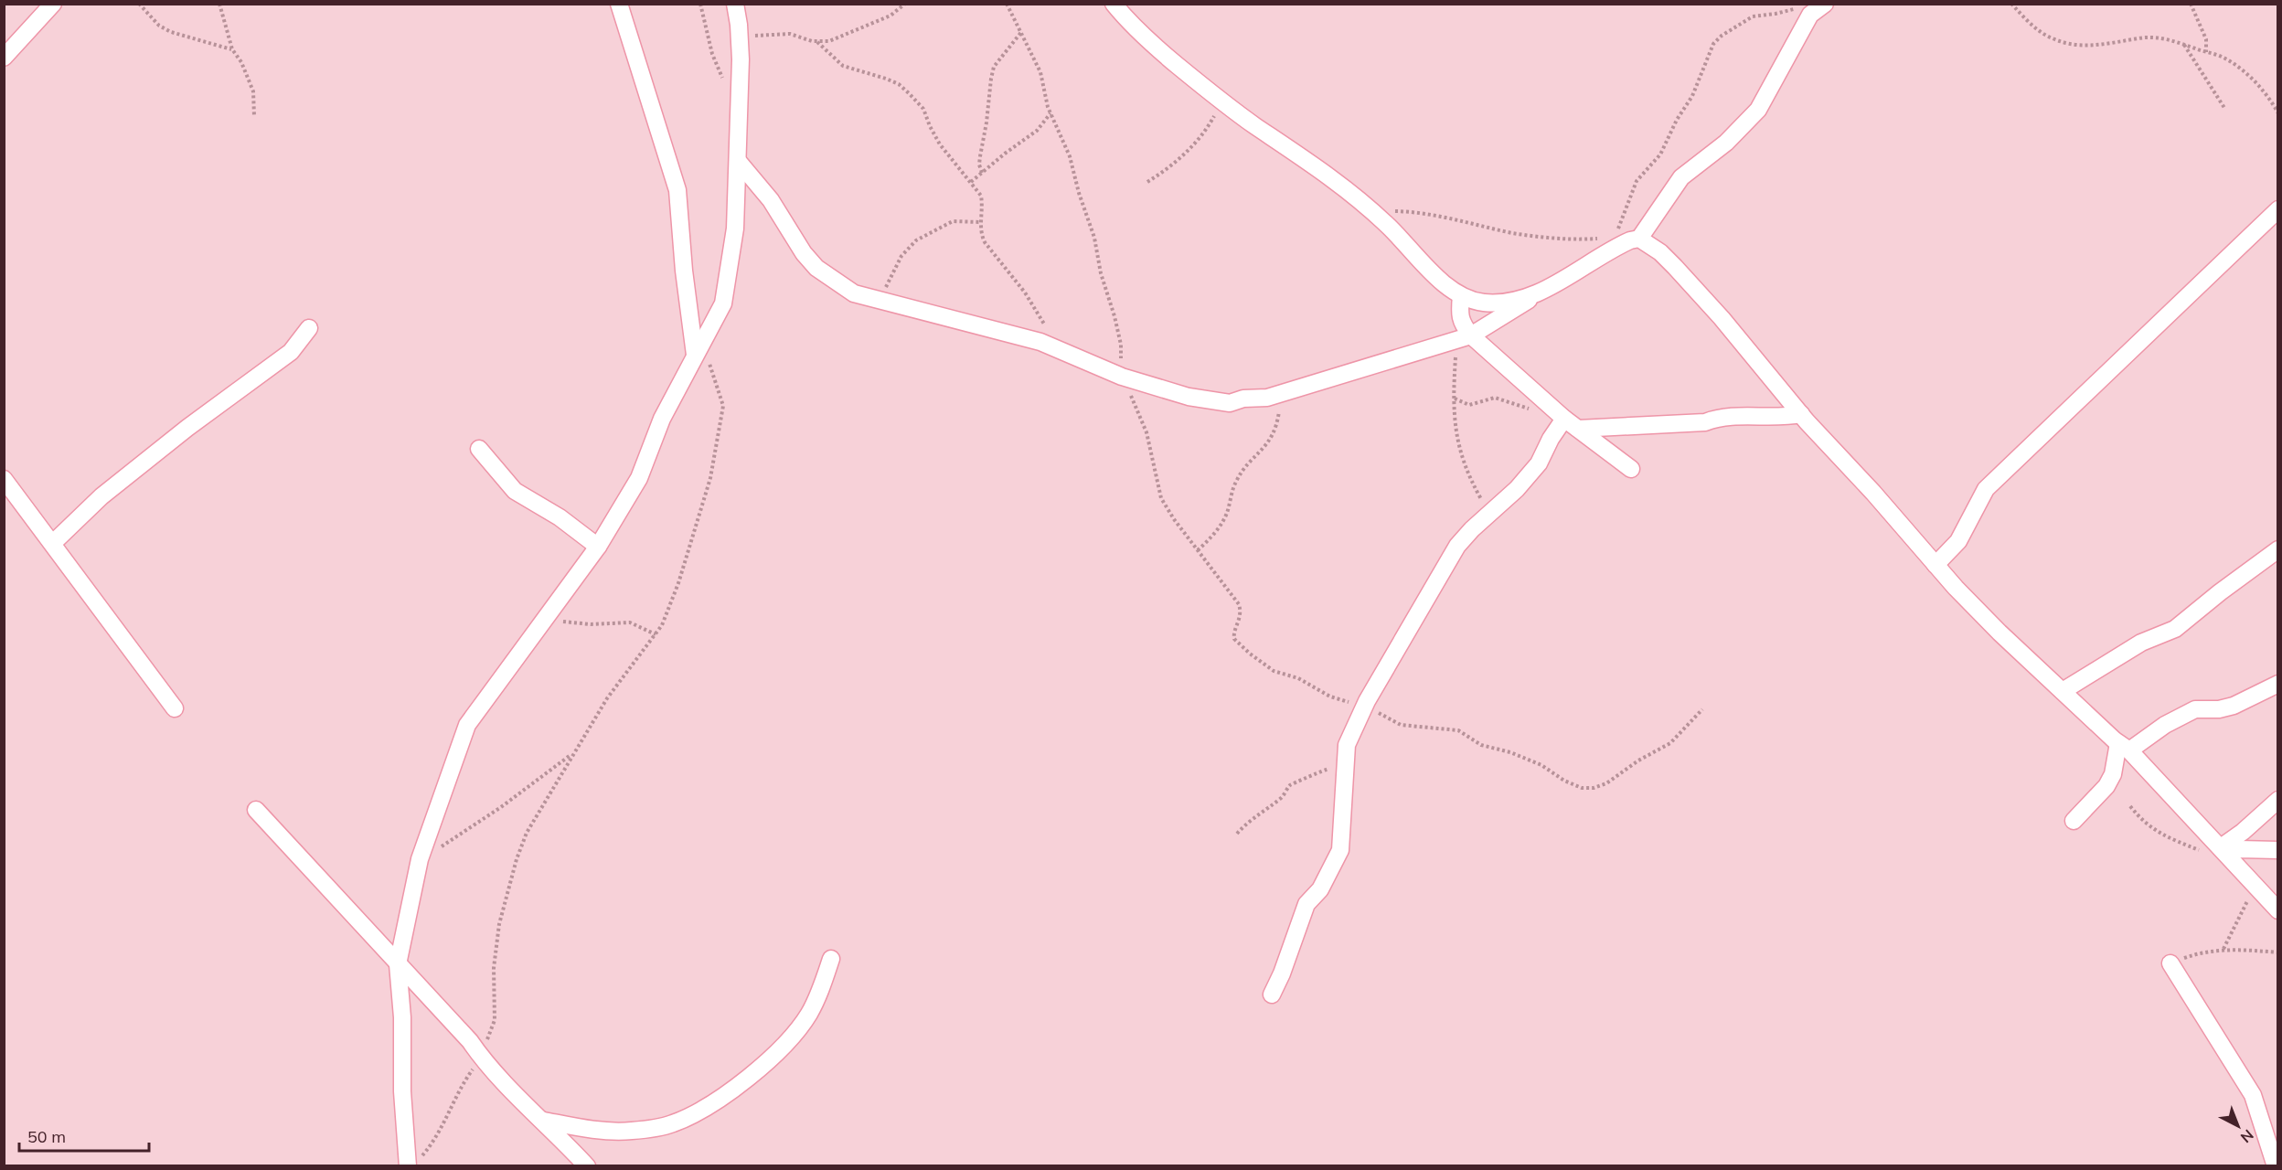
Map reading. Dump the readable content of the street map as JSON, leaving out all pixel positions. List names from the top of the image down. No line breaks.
{"scale_bar":"50 m","north":"bottom right"}
